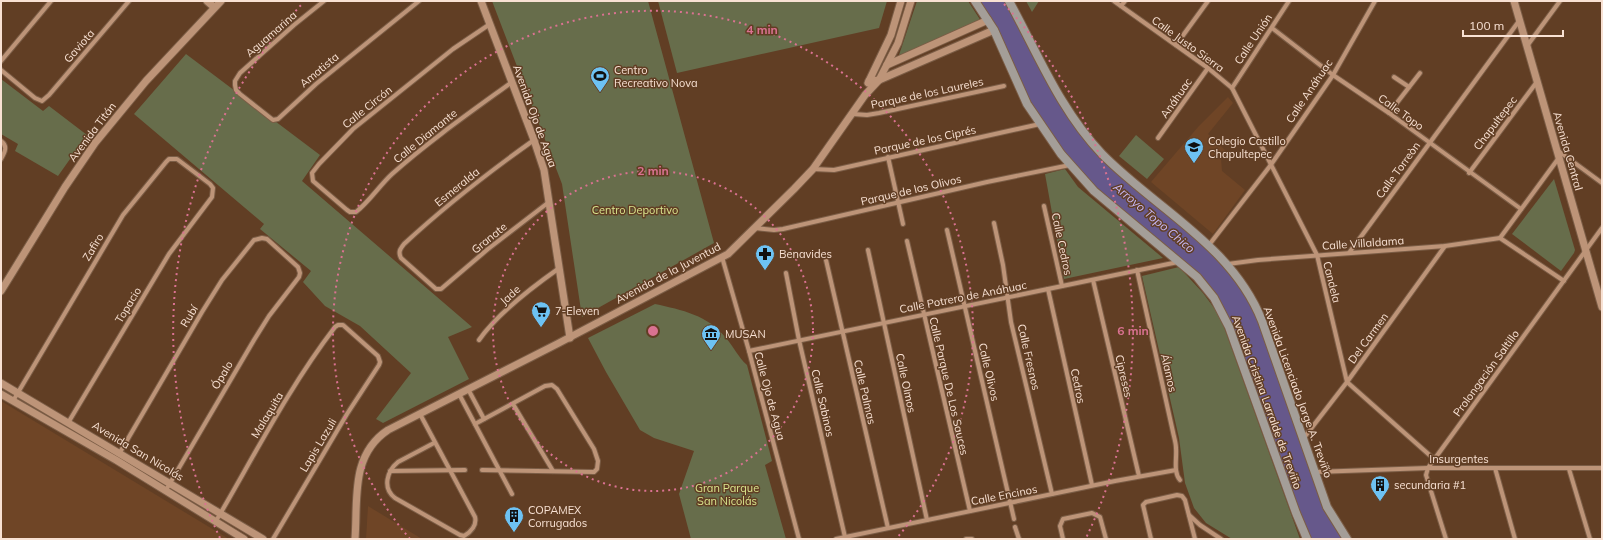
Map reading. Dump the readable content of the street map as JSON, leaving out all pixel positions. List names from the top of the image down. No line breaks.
{"streets":{"main road":["Avenida Licenciado Jorge A. Treviño","Avenida Cristina Larralde de Treviño"],"street":["Aguamarina","Calle Unión","Calle Justo Sierra","Gaviota","Amatista","Calle Anáhuac","Parque de los Laureles","Anáhuac","Calle Circón","Calle Topo","Avenida Ojo de Agua","Chapultepec","Avenida Titán","Calle Diamante","Parque de los Ciprés","Avenida Central","Calle Torreòn","Esmeralda","Parque de los Olivos","Granate","Calle Villaldama","Calle Cedros","Zafiro","Avenida de la Juventud","Candela","Jade","Calle Potrero de Anáhuac","Topacio","Rubí","Del Carmen","Calle Fresnos","Calle Olivos","Álamos","Prolongación Saltillo","Ópalo","Cipreses","Calle Olmos","Calle Parque De Los Sauces","Cedros","Calle Palmas","Calle Ojo de Agua","Calle Sabinos","Malaquita","Lapis Lazuli","Avenida San Nicolás","Insurgentes","Calle Encinos"]},"crossings":[["Aguamarina","Amatista"],["Calle Unión","Calle Justo Sierra"],["Calle Unión","Calle Topo"],["Calle Unión","Candela"],["Calle Justo Sierra","Anáhuac"],["Calle Justo Sierra","Candela"],["Calle Anáhuac","Calle Topo"],["Calle Anáhuac","Candela"],["Calle Anáhuac","Avenida Licenciado Jorge A. Treviño"],["Parque de los Laureles","Avenida de la Juventud"],["Calle Circón","Avenida Ojo de Agua"],["Calle Circón","Calle Diamante"],["Calle Topo","Chapultepec"],["Calle Topo","Calle Torreòn"],["Avenida Ojo de Agua","Calle Diamante"],["Avenida Ojo de Agua","Esmeralda"],["Avenida Ojo de Agua","Granate"],["Avenida Ojo de Agua","Avenida de la Juventud"],["Avenida Ojo de Agua","Jade"],["Chapultepec","Avenida Central"],["Parque de los Ciprés","Avenida de la Juventud"],["Parque de los Ciprés","Avenida Cristina Larralde de Treviño"],["Avenida Central","Calle Torreòn"],["Avenida Central","Prolongación Saltillo"],["Calle Torreòn","Calle Villaldama"],["Esmeralda","Granate"],["Parque de los Olivos","Avenida de la Juventud"],["Parque de los Olivos","Avenida Cristina Larralde de Treviño"],["Calle Villaldama","Candela"],["Calle Villaldama","Del Carmen"],["Calle Villaldama","Avenida Licenciado Jorge A. Treviño"],["Calle Cedros","Calle Potrero de Anáhuac"],["Zafiro","Topacio"],["Zafiro","Avenida San Nicolás"],["Avenida de la Juventud","Calle Ojo de Agua"],["Candela","Del Carmen"],["Calle Potrero de Anáhuac","Calle Fresnos"],["Calle Potrero de Anáhuac","Calle Olivos"],["Calle Potrero de Anáhuac","Álamos"],["Calle Potrero de Anáhuac","Cipreses"],["Calle Potrero de Anáhuac","Calle Olmos"],["Calle Potrero de Anáhuac","Calle Parque De Los Sauces"],["Calle Potrero de Anáhuac","Cedros"],["Calle Potrero de Anáhuac","Calle Palmas"],["Calle Potrero de Anáhuac","Calle Ojo de Agua"],["Calle Potrero de Anáhuac","Avenida Cristina Larralde de Treviño"],["Calle Potrero de Anáhuac","Calle Sabinos"],["Topacio","Avenida San Nicolás"],["Rubí","Ópalo"],["Rubí","Avenida San Nicolás"],["Del Carmen","Avenida Licenciado Jorge A. Treviño"],["Calle Fresnos","Calle Encinos"],["Calle Olivos","Calle Encinos"],["Álamos","Calle Encinos"],["Prolongación Saltillo","Insurgentes"],["Ópalo","Avenida San Nicolás"],["Cipreses","Calle Encinos"],["Calle Olmos","Calle Encinos"],["Calle Parque De Los Sauces","Calle Encinos"],["Cedros","Calle Encinos"],["Calle Palmas","Calle Encinos"],["Avenida Licenciado Jorge A. Treviño","Insurgentes"],["Calle Sabinos","Calle Encinos"],["Malaquita","Lapis Lazuli"],["Malaquita","Avenida San Nicolás"]],"water":["Arroyo Topo Chico"],"parks":["Centro Deportivo","Gran Parque San Nicolás"],"places":{"sports":["Centro Recreativo Nova"],"school or university":["Colegio Castillo Chapultepec"],"pharmacy":["Benavides"],"supermarket":["7-Eleven"],"museum":["MUSAN"],"building":["secundaria #1","COPAMEX Corrugados"]},"scale_bar":"100 m","rings":["4 min","2 min","6 min"]}
